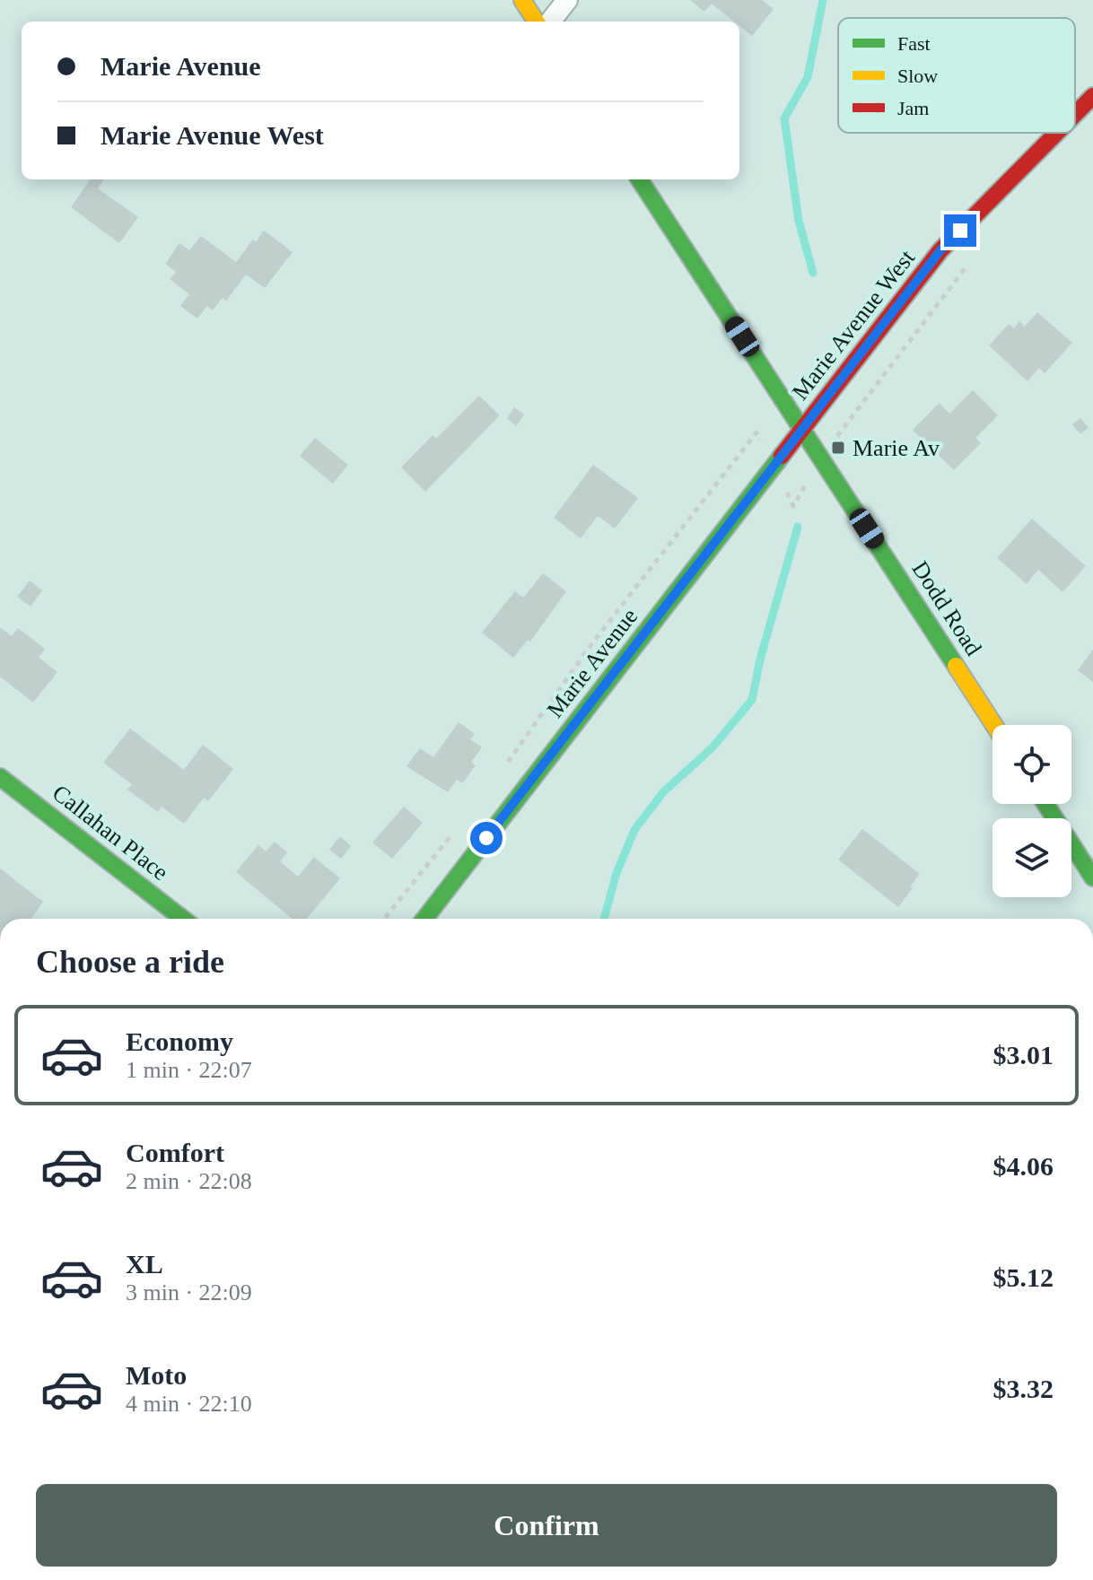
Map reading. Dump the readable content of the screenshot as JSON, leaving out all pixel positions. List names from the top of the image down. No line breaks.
{"streets":{"street":["Marie Avenue West","Dodd Road","Marie Avenue","Callahan Place"]},"crossings":[["Marie Avenue West","Dodd Road"],["Marie Avenue West","Marie Avenue"],["Dodd Road","Marie Avenue"]],"places":{"transit":["Marie Av"]},"legend":["Fast","Slow","Jam"],"page":{"banner":["Marie Avenue","Marie Avenue West"],"heading":"Choose a ride","list":[{"name":"Economy","note":"1 min · 22:07","value":"$3.01"},{"name":"Comfort","note":"2 min · 22:08","value":"$4.06"},{"name":"XL","note":"3 min · 22:09","value":"$5.12"},{"name":"Moto","note":"4 min · 22:10","value":"$3.32"}],"buttons":"Confirm"}}
